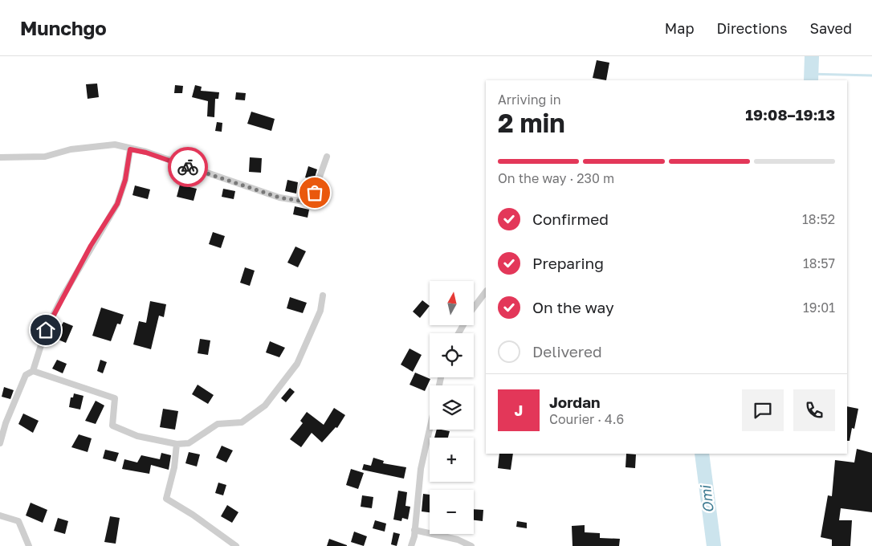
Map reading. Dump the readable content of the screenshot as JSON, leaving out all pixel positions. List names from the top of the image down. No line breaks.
{"water":["Omi"],"north":"top","page":{"header":"Munchgo","nav":["Map","Directions","Saved"],"heading":["2 min","Arriving in","19:08–19:13"],"panel":["Jordan","Courier · 4.6"],"bar":"On the way · 230 m","list":[["Confirmed","18:52"],["Preparing","18:57"],["On the way","19:01"],"Delivered"],"map_buttons":["+","−"],"round":"J"}}
